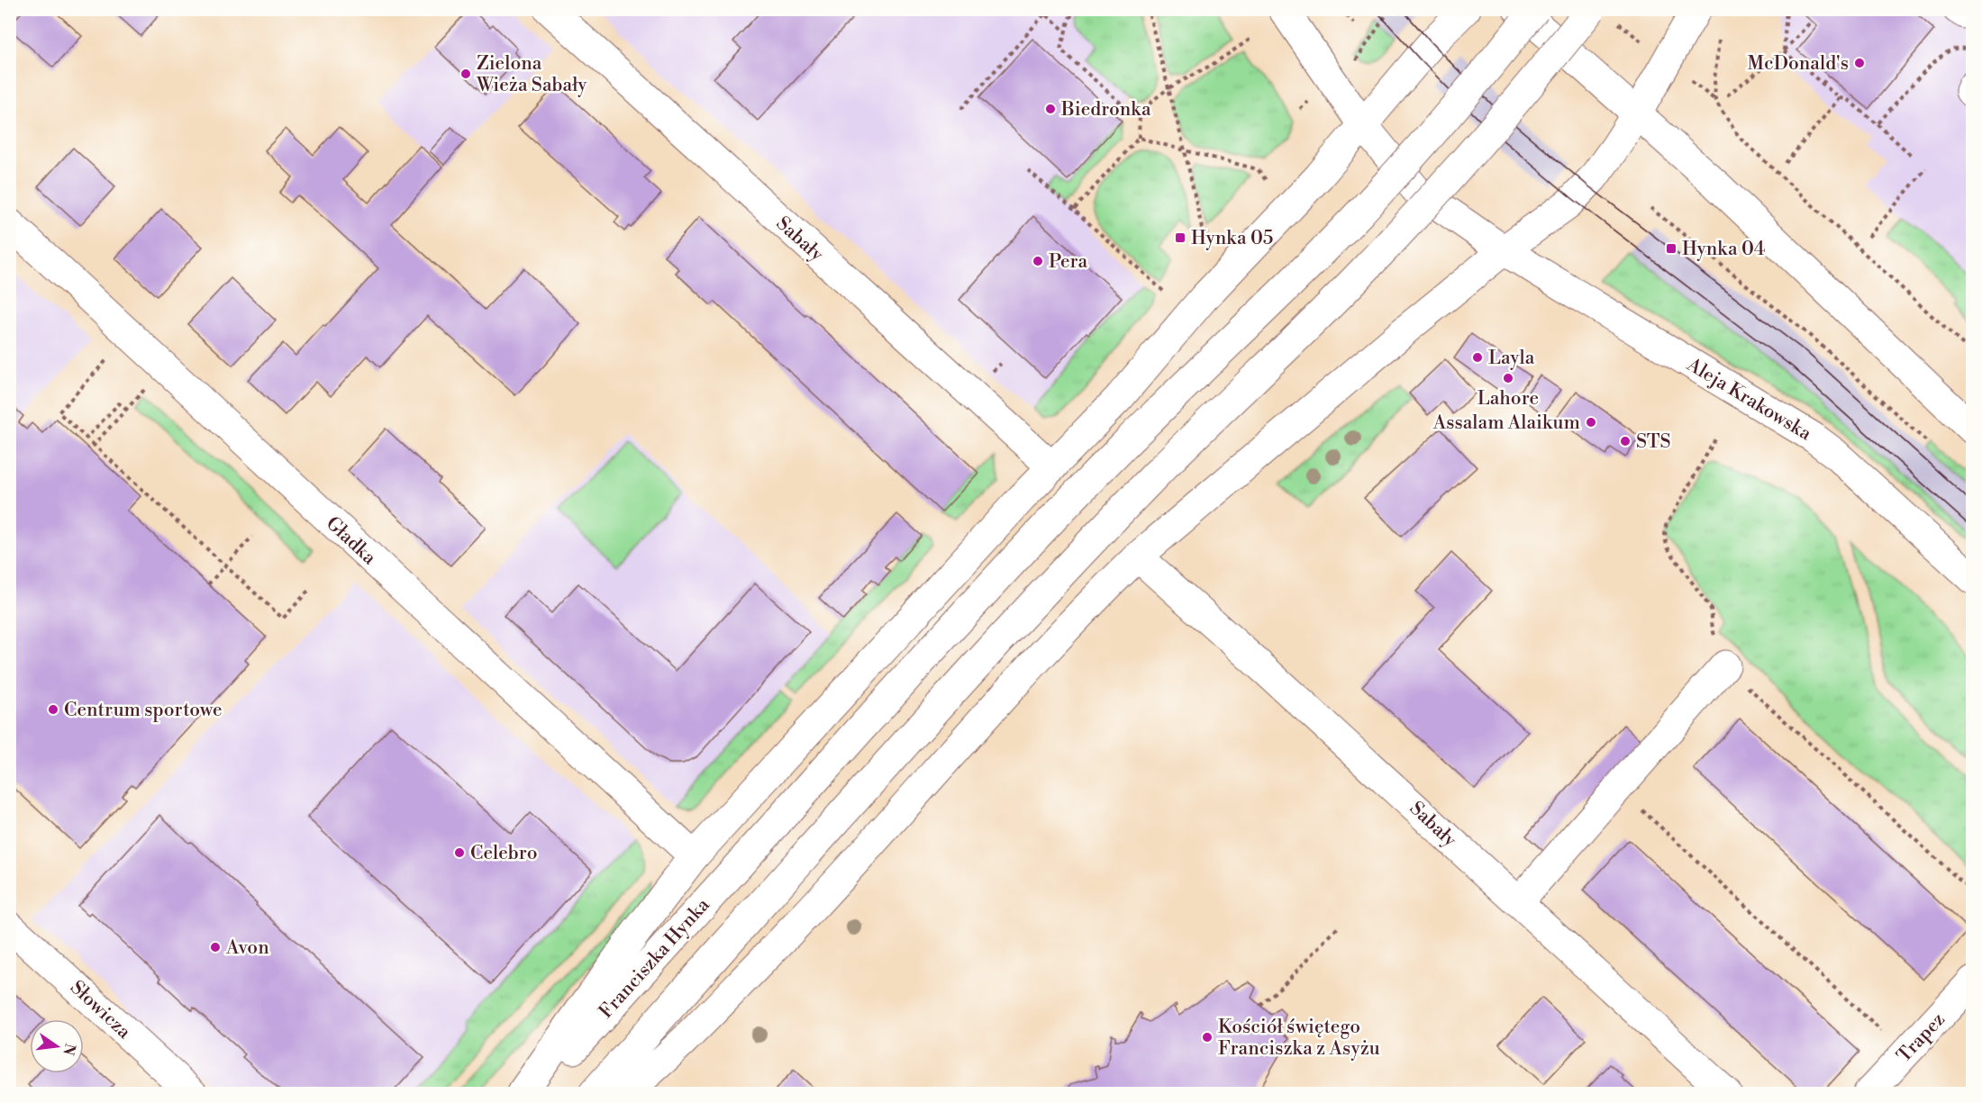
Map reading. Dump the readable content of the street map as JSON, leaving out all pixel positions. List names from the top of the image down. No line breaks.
{"streets":{"main road":["Sabały","Aleja Krakowska","Gładka","Franciszka Hynka","Słowicza","Trapez"]},"places":{"other":["McDonald's","Zielona Wieża Sabały","Biedronka","Pera","Layla","Lahore","Assalam Alaikum","STS","Centrum sportowe","Celebro","Avon","Kościół świętego Franciszka z Asyżu"],"transit":["Hynka 05","Hynka 04"]},"north":"right"}
